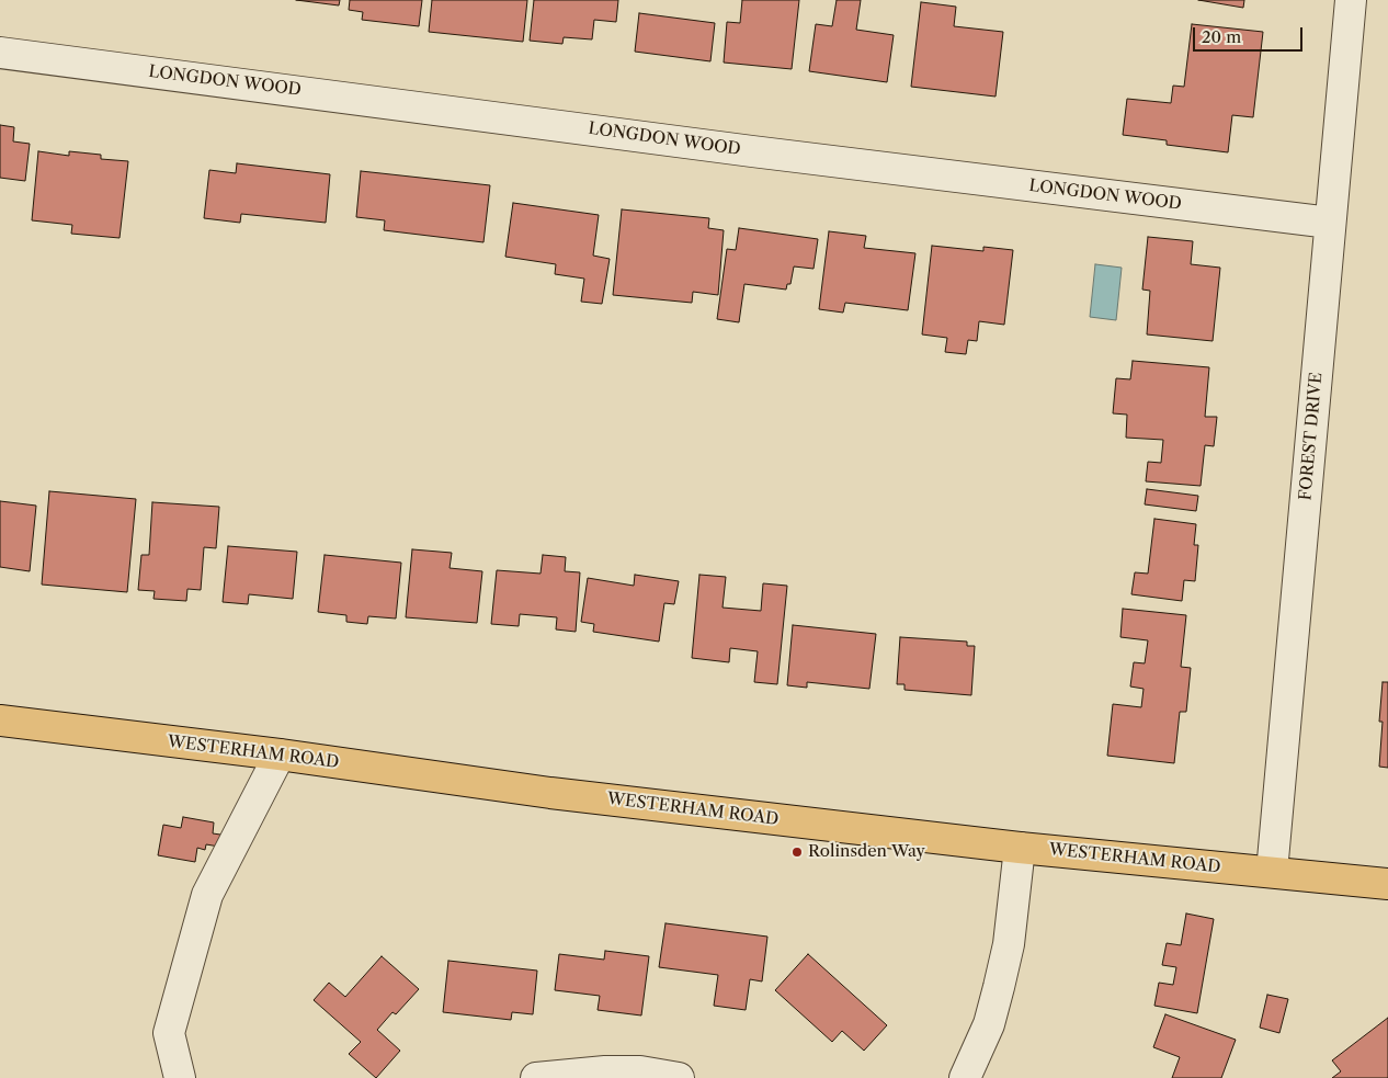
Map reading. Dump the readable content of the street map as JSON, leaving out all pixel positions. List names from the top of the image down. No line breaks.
{"streets":{"main road":["WESTERHAM ROAD"],"street":["LONGDON WOOD","FOREST DRIVE"]},"crossings":[["LONGDON WOOD","FOREST DRIVE"],["FOREST DRIVE","WESTERHAM ROAD"]],"places":["Rolinsden Way"],"scale_bar":"20 m"}
